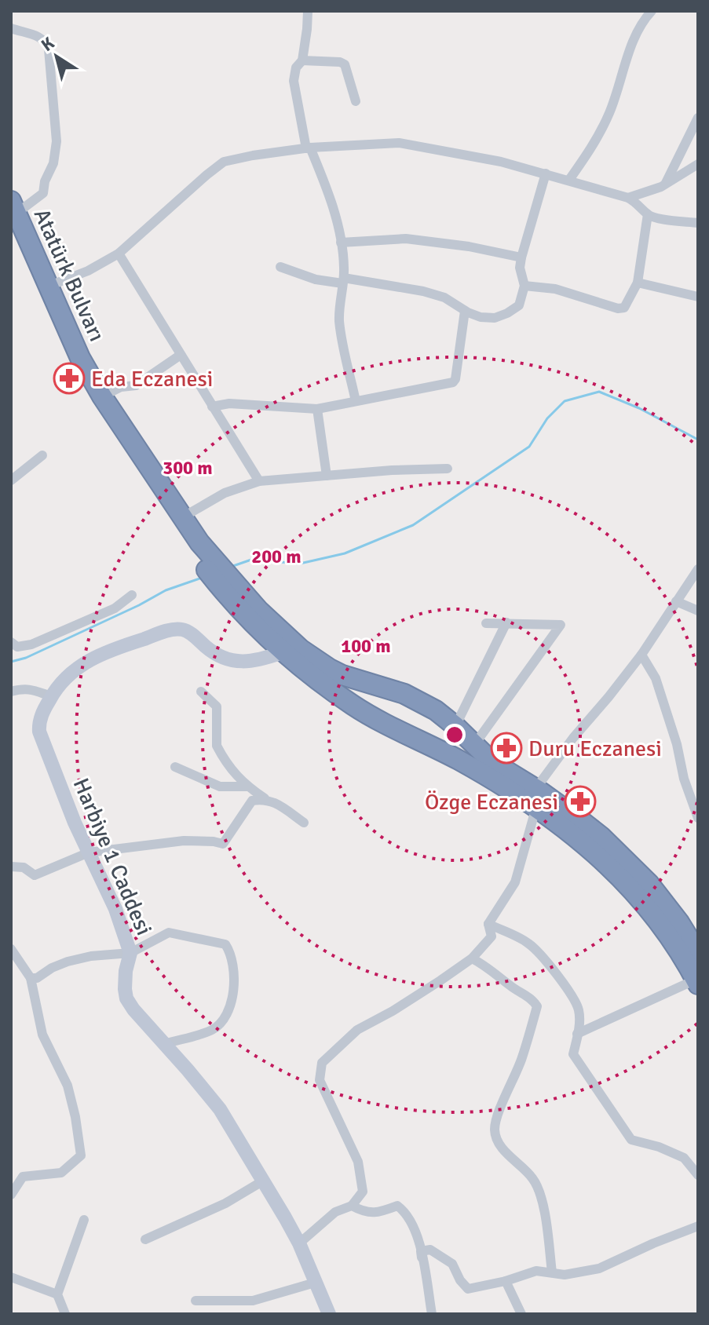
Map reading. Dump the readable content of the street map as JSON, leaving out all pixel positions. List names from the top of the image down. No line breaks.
{"streets":{"highway":["Atatürk Bulvarı"],"street":["Harbiye 1 Caddesi"]},"crossings":[["Atatürk Bulvarı","Harbiye 1 Caddesi"]],"places":{"pharmacy":["Eda Eczanesi","Duru Eczanesi","Özge Eczanesi"]},"north":"top left","rings":["300 m","200 m","100 m"]}
